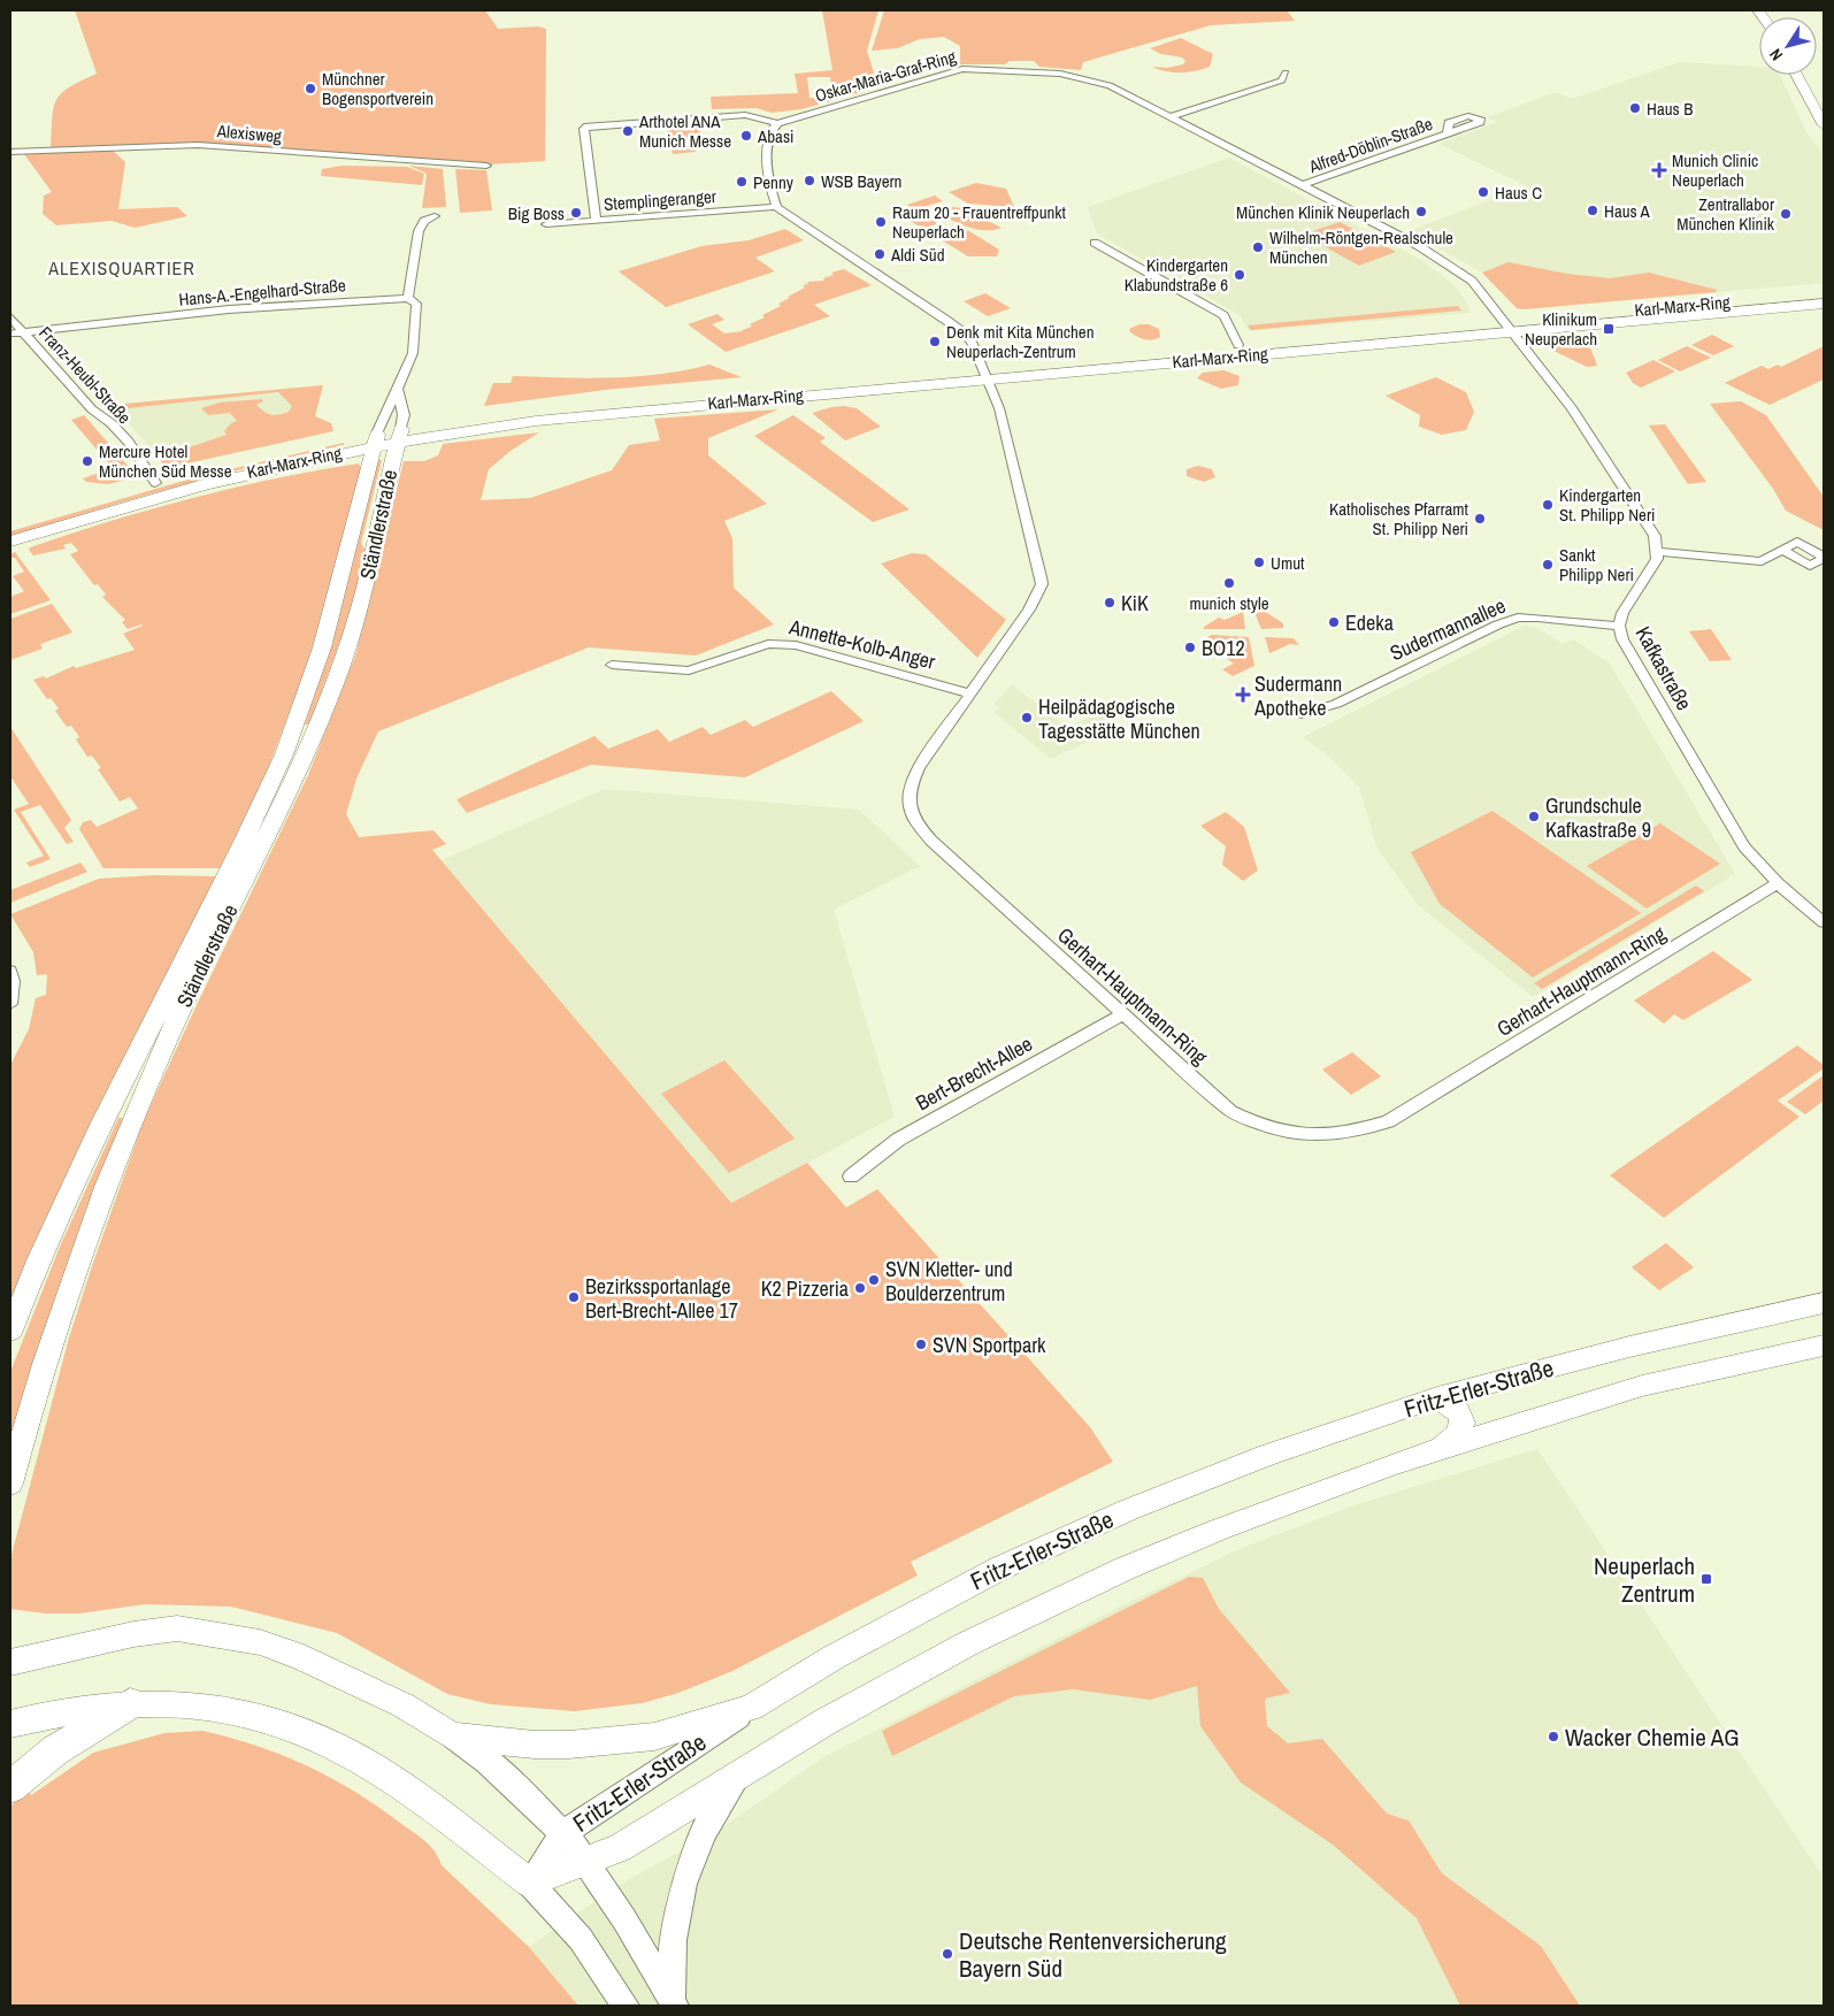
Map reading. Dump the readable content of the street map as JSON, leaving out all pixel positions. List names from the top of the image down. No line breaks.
{"streets":{"main road":["Karl-Marx-Ring","Ständlerstraße","Fritz-Erler-Straße"],"street":["Oskar-Maria-Graf-Ring","Alexisweg","Alfred-Döblin-Straße","Stemplingeranger","Hans-A.-Engelhard-Straße","Franz-Heubl-Straße","Sudermannallee","Annette-Kolb-Anger","Kafkastraße","Gerhart-Hauptmann-Ring","Bert-Brecht-Allee"]},"crossings":[["Oskar-Maria-Graf-Ring","Alfred-Döblin-Straße"],["Oskar-Maria-Graf-Ring","Karl-Marx-Ring"],["Hans-A.-Engelhard-Straße","Franz-Heubl-Straße"],["Karl-Marx-Ring","Franz-Heubl-Straße"],["Karl-Marx-Ring","Ständlerstraße"],["Karl-Marx-Ring","Gerhart-Hauptmann-Ring"],["Sudermannallee","Kafkastraße"],["Annette-Kolb-Anger","Gerhart-Hauptmann-Ring"],["Kafkastraße","Gerhart-Hauptmann-Ring"],["Gerhart-Hauptmann-Ring","Bert-Brecht-Allee"]],"districts":["ALEXISQUARTIER"],"places":{"other":["Münchner Bogensportverein","Haus B","Arthotel ANA Munich Messe","Abasi","WSB Bayern","Penny","Haus C","Haus A","München Klinik Neuperlach","Big Boss","Zentrallabor München Klinik","Raum 20 - Frauentreffpunkt Neuperlach","Wilhelm-Röntgen-Realschule München","Aldi Süd","Kindergarten Klabundstraße 6","Denk mit Kita München Neuperlach-Zentrum","Mercure Hotel München Süd Messe","Kindergarten St. Philipp Neri","Katholisches Pfarramt St. Philipp Neri","Umut","Sankt Philipp Neri","munich style","KiK","Edeka","BO12","Heilpädagogische Tagesstätte München","Grundschule Kafkastraße 9","SVN Kletter- und Boulderzentrum","K2 Pizzeria","Bezirkssportanlage Bert-Brecht-Allee 17","SVN Sportpark","Wacker Chemie AG","Deutsche Rentenversicherung Bayern Süd"],"health":["Munich Clinic Neuperlach","Sudermann Apotheke"],"transit":["Klinikum Neuperlach","Neuperlach Zentrum"]},"north":"bottom left"}
